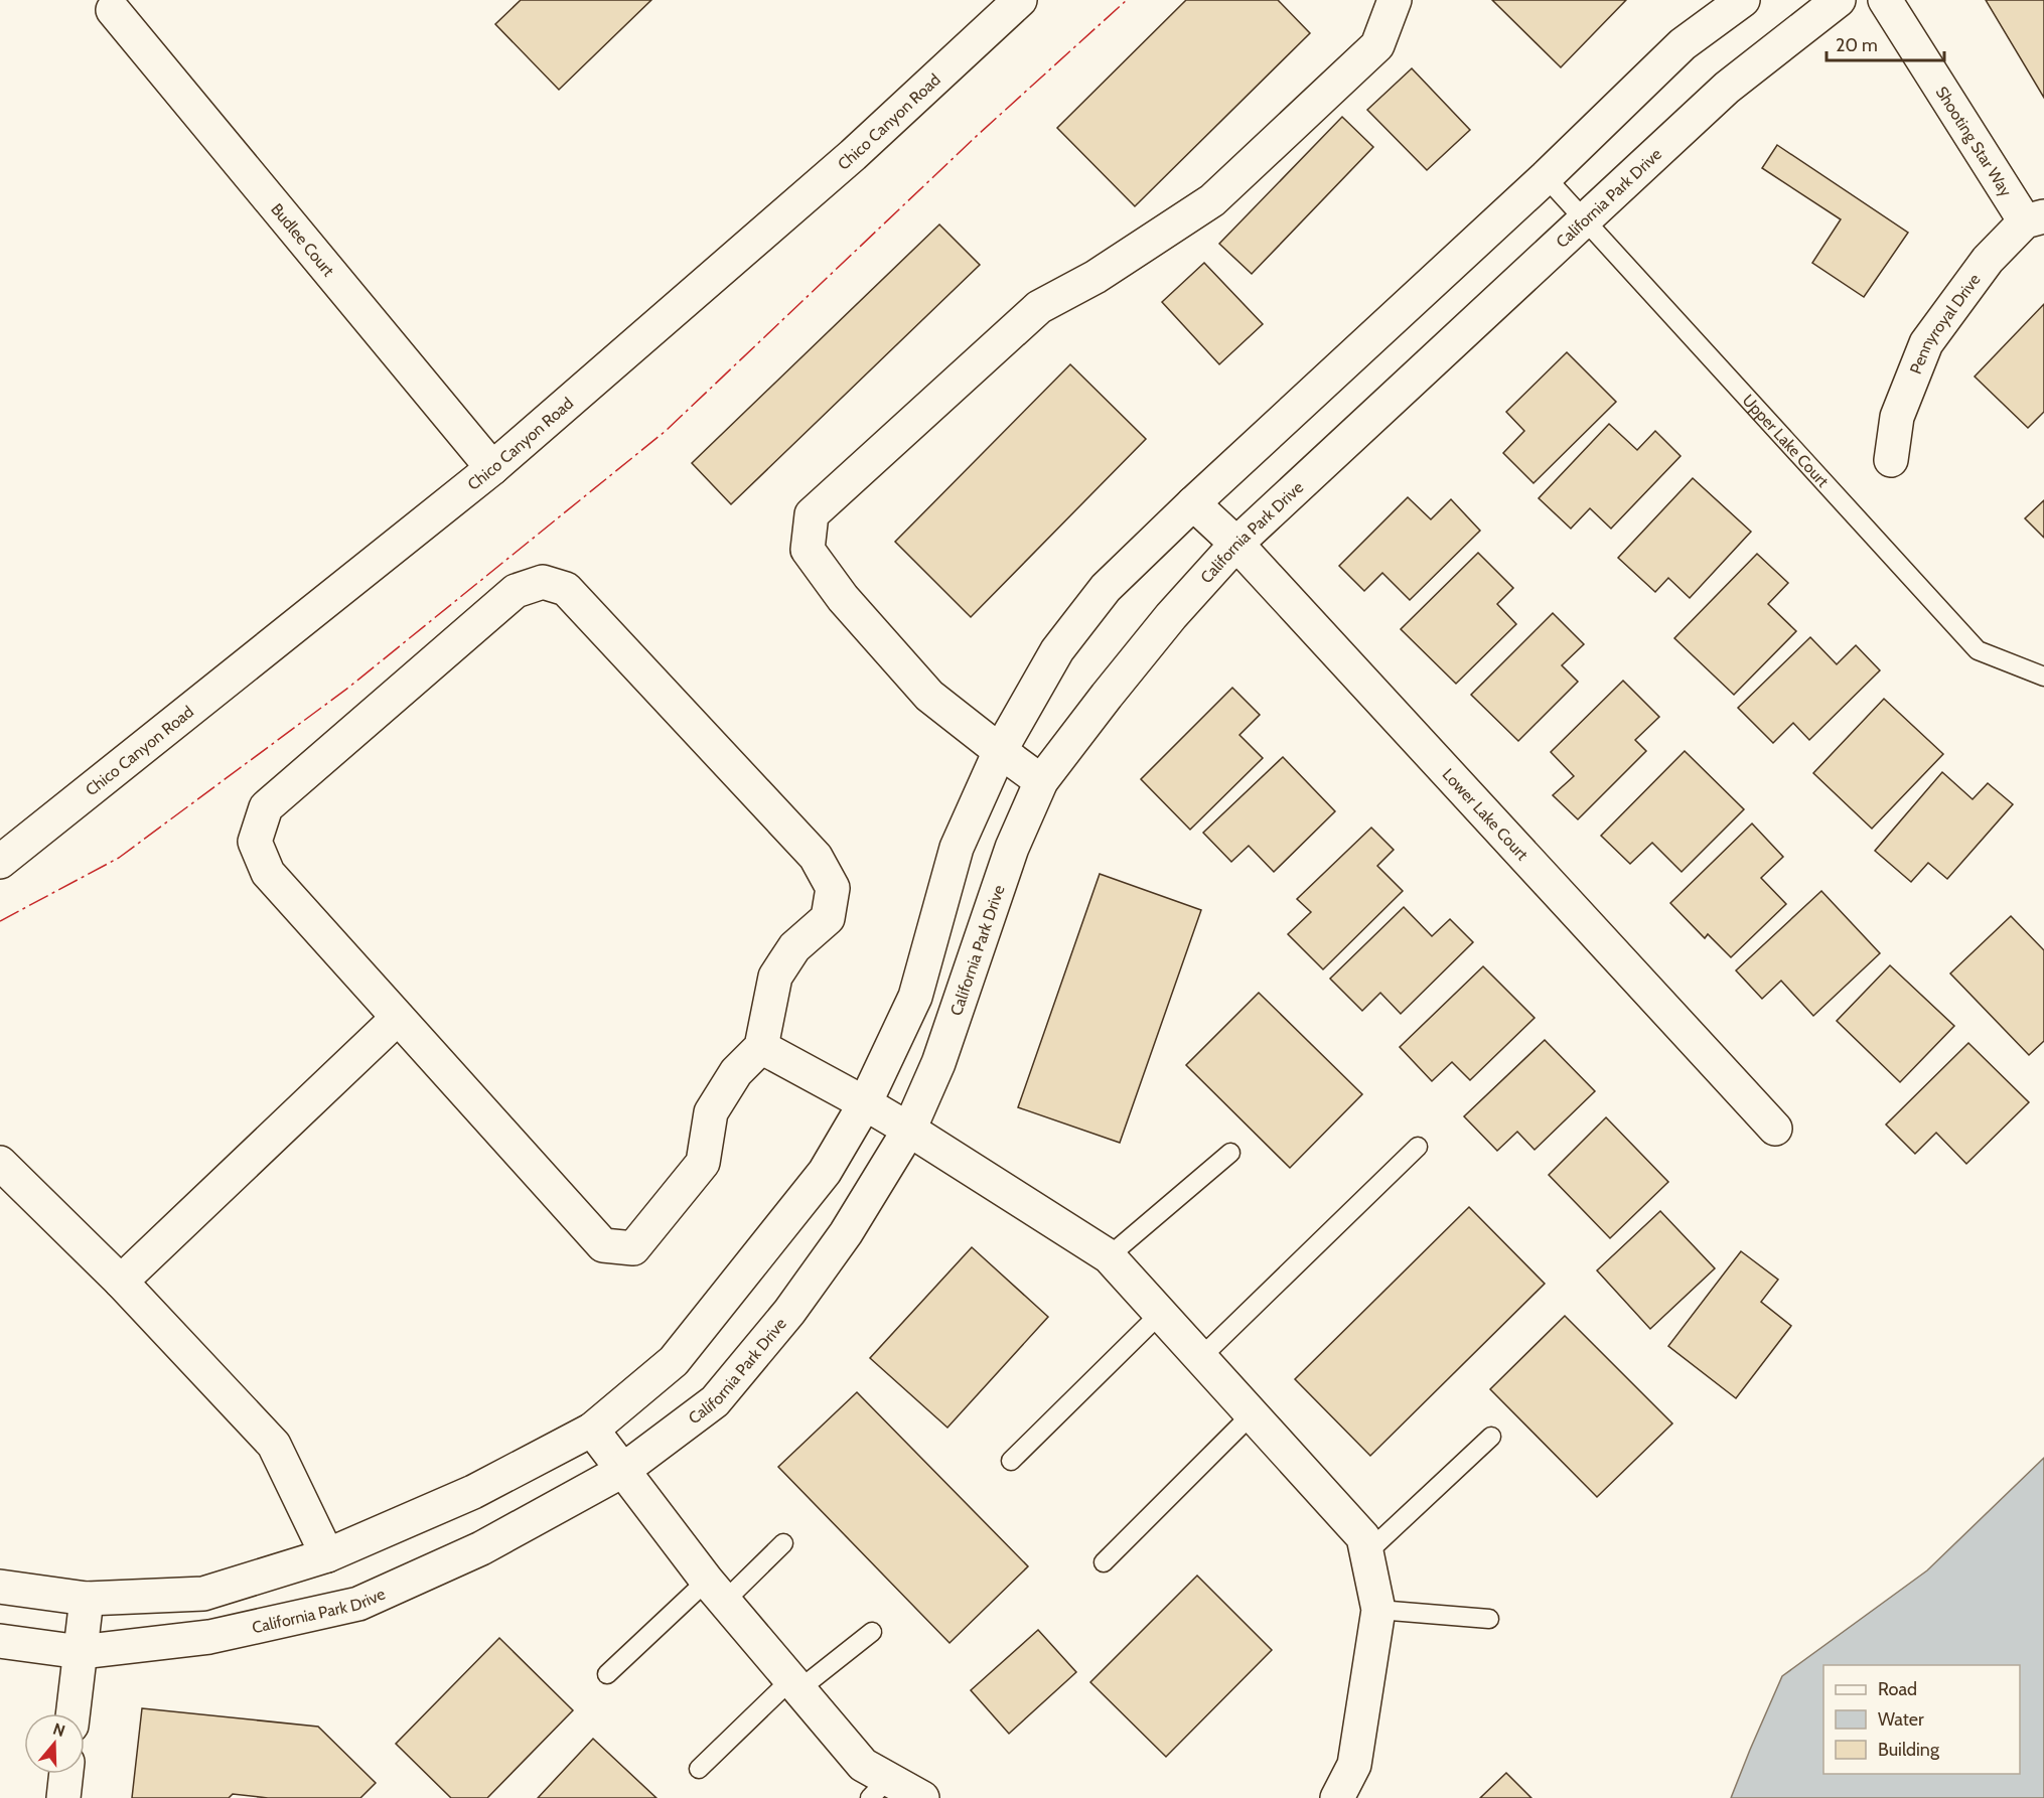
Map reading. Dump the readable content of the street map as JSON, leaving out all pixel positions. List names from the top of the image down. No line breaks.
{"streets":{"street":["Chico Canyon Road","Shooting Star Way","California Park Drive","Budlee Court","Pennyroyal Drive","Lower Lake Court"],"lane":["Upper Lake Court"]},"crossings":[["Chico Canyon Road","Budlee Court"],["Shooting Star Way","Pennyroyal Drive"],["California Park Drive","Upper Lake Court"],["California Park Drive","Lower Lake Court"]],"legend":["Road","Water","Building"],"scale_bar":"20 m","north":"top"}
